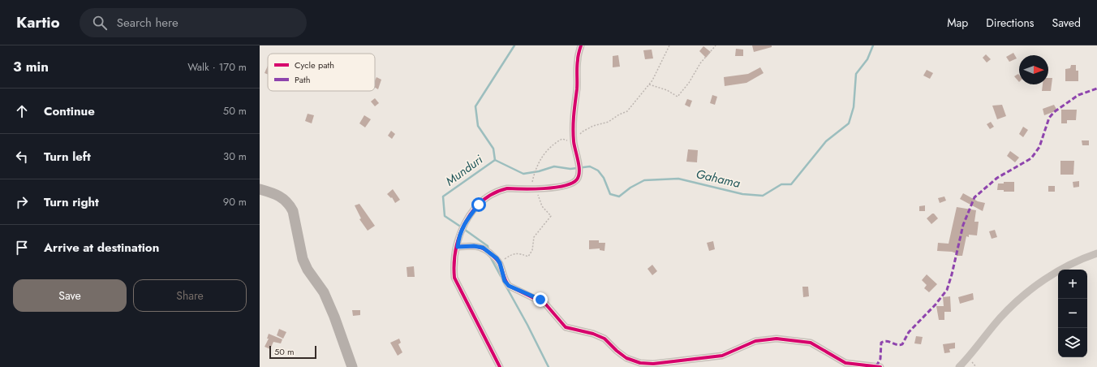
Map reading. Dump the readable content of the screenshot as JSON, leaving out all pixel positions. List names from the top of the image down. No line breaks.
{"water":["Munduri","Gahama"],"legend":["Cycle path","Path"],"scale_bar":"50 m","north":"right","page":{"header":"Kartio","search":"Search here","nav":["Map","Directions","Saved"],"heading":["3 min","Walk · 170 m"],"list":[["Continue","50 m"],["Turn left","30 m"],["Turn right","90 m"],"Arrive at destination"],"buttons":["Save","Share"],"map_buttons":["+","−"],"scale":"50 m"}}
